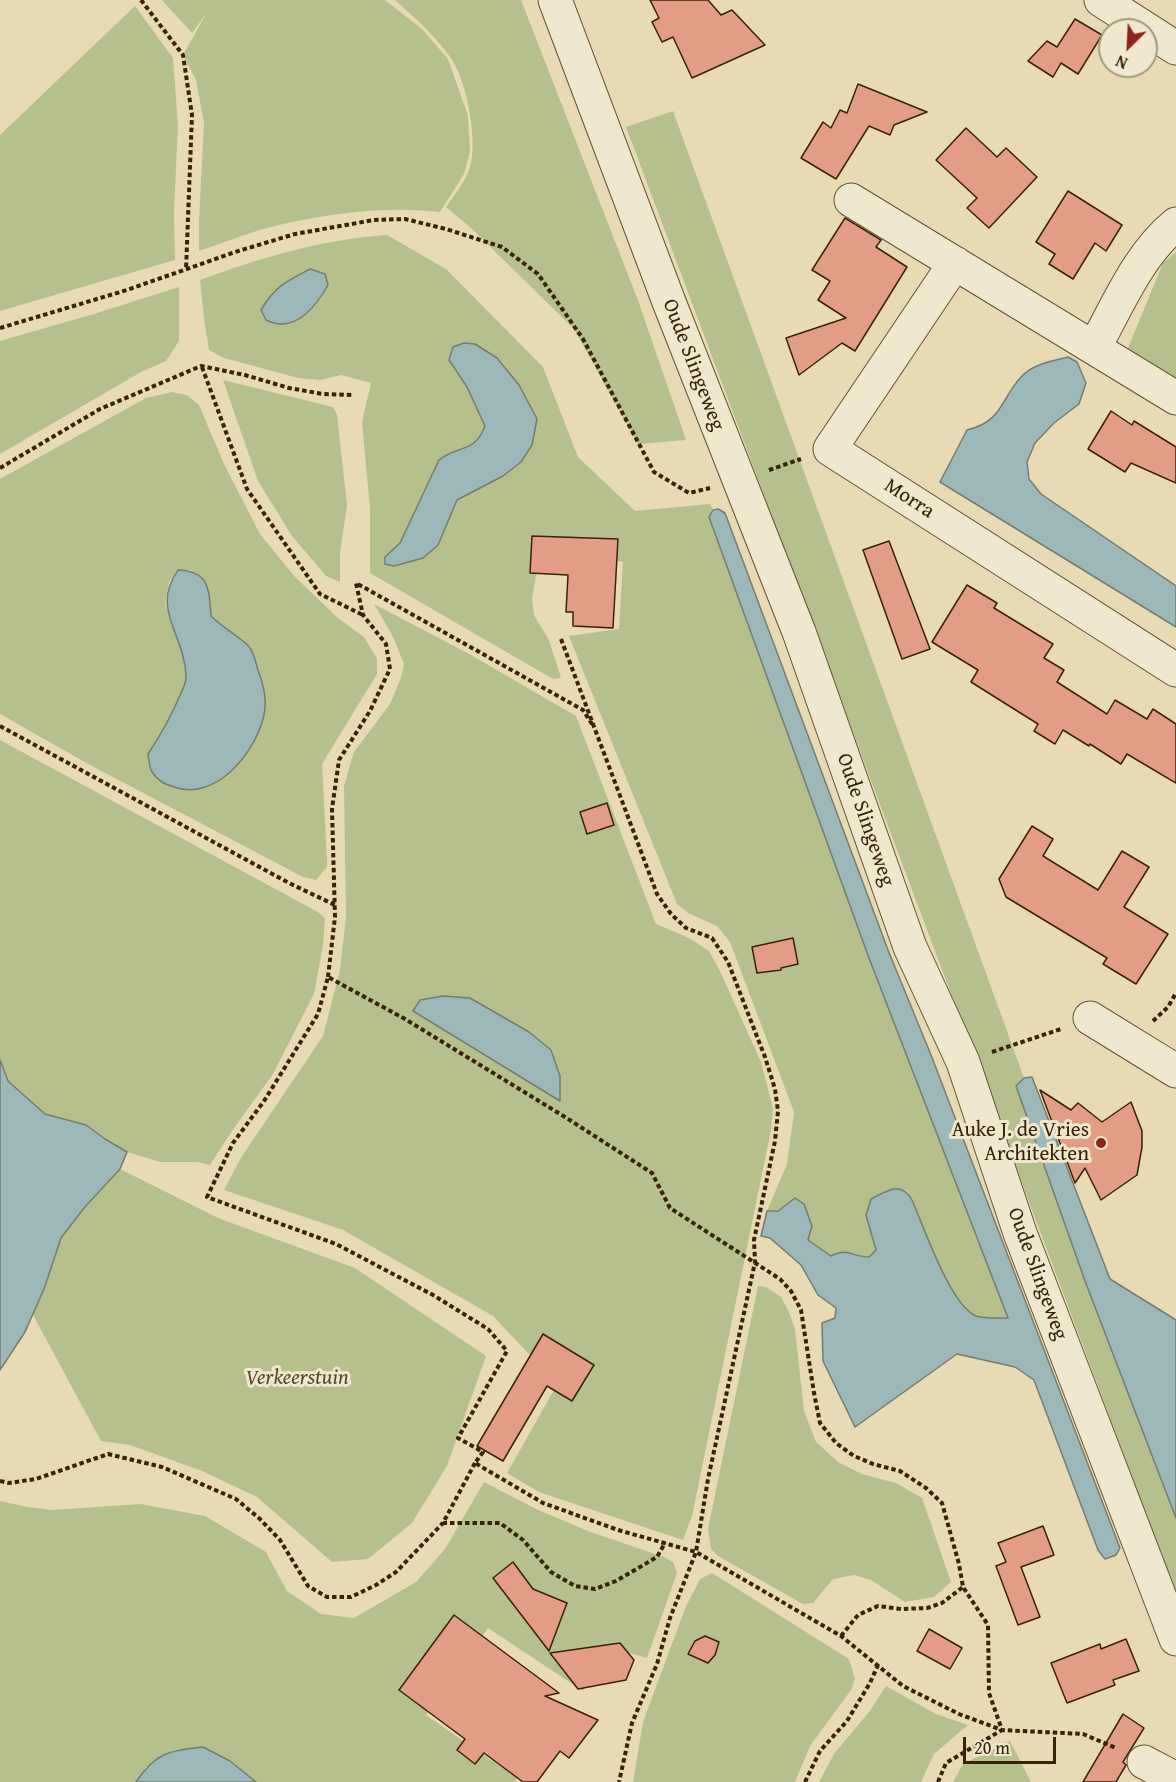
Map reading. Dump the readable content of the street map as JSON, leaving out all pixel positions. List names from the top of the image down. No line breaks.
{"streets":{"street":["Oude Slingeweg","Morra"]},"parks":["Verkeerstuin"],"places":["Auke J. de Vries Architekten"],"scale_bar":"20 m","north":"bottom left"}
